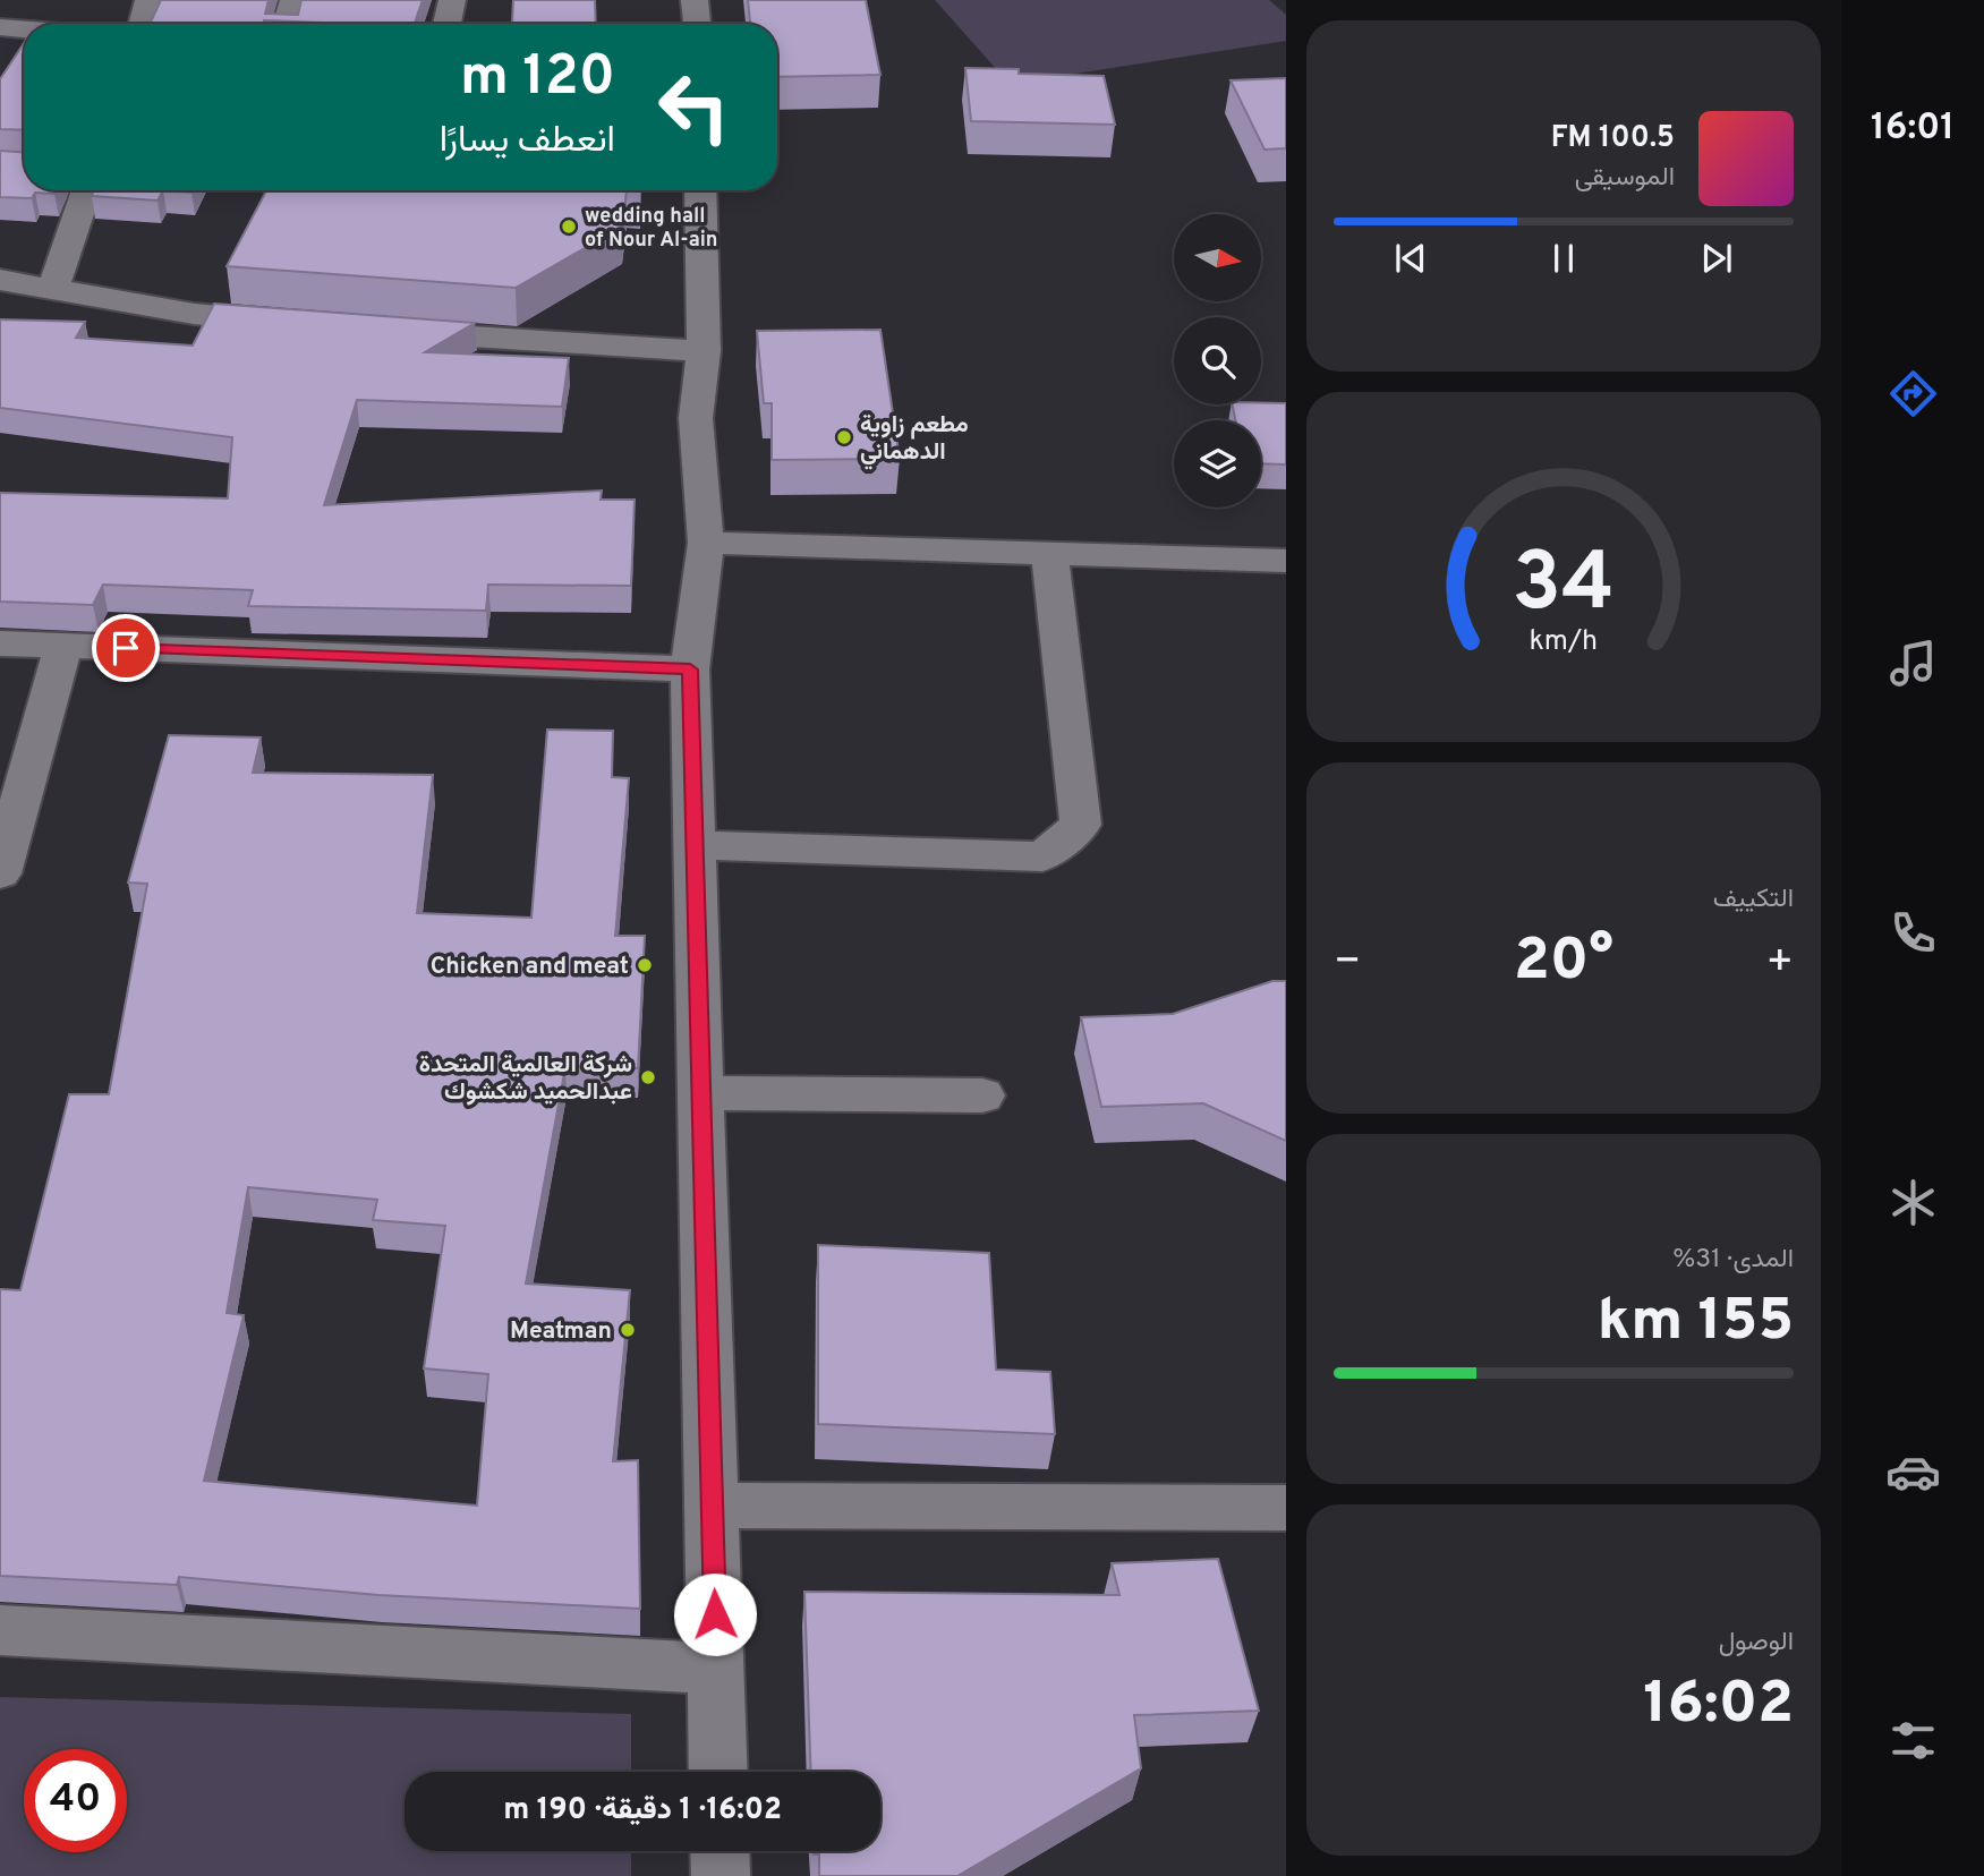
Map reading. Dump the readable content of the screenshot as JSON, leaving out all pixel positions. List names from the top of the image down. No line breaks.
{"places":["wedding hall of Nour Al-ain","مطعم زاوية الدهماني","Chicken and meat","شركة العالمية المتحدة عبدالحميد شكشوك","Meatman"],"north":"right","page":{"tabs":"16:01","turn":["120 m","انعطف يسارًا"],"song":["100.5 FM","الموسيقى"],"tile":["التكييف",["المدى · 31%","155 km"],["الوصول","16:02"]],"heat":["−","20°","+"],"limit":"40","trip":"16:02 · 1 دقيقة · 190 m","gauge":["34","km/h"]}}
